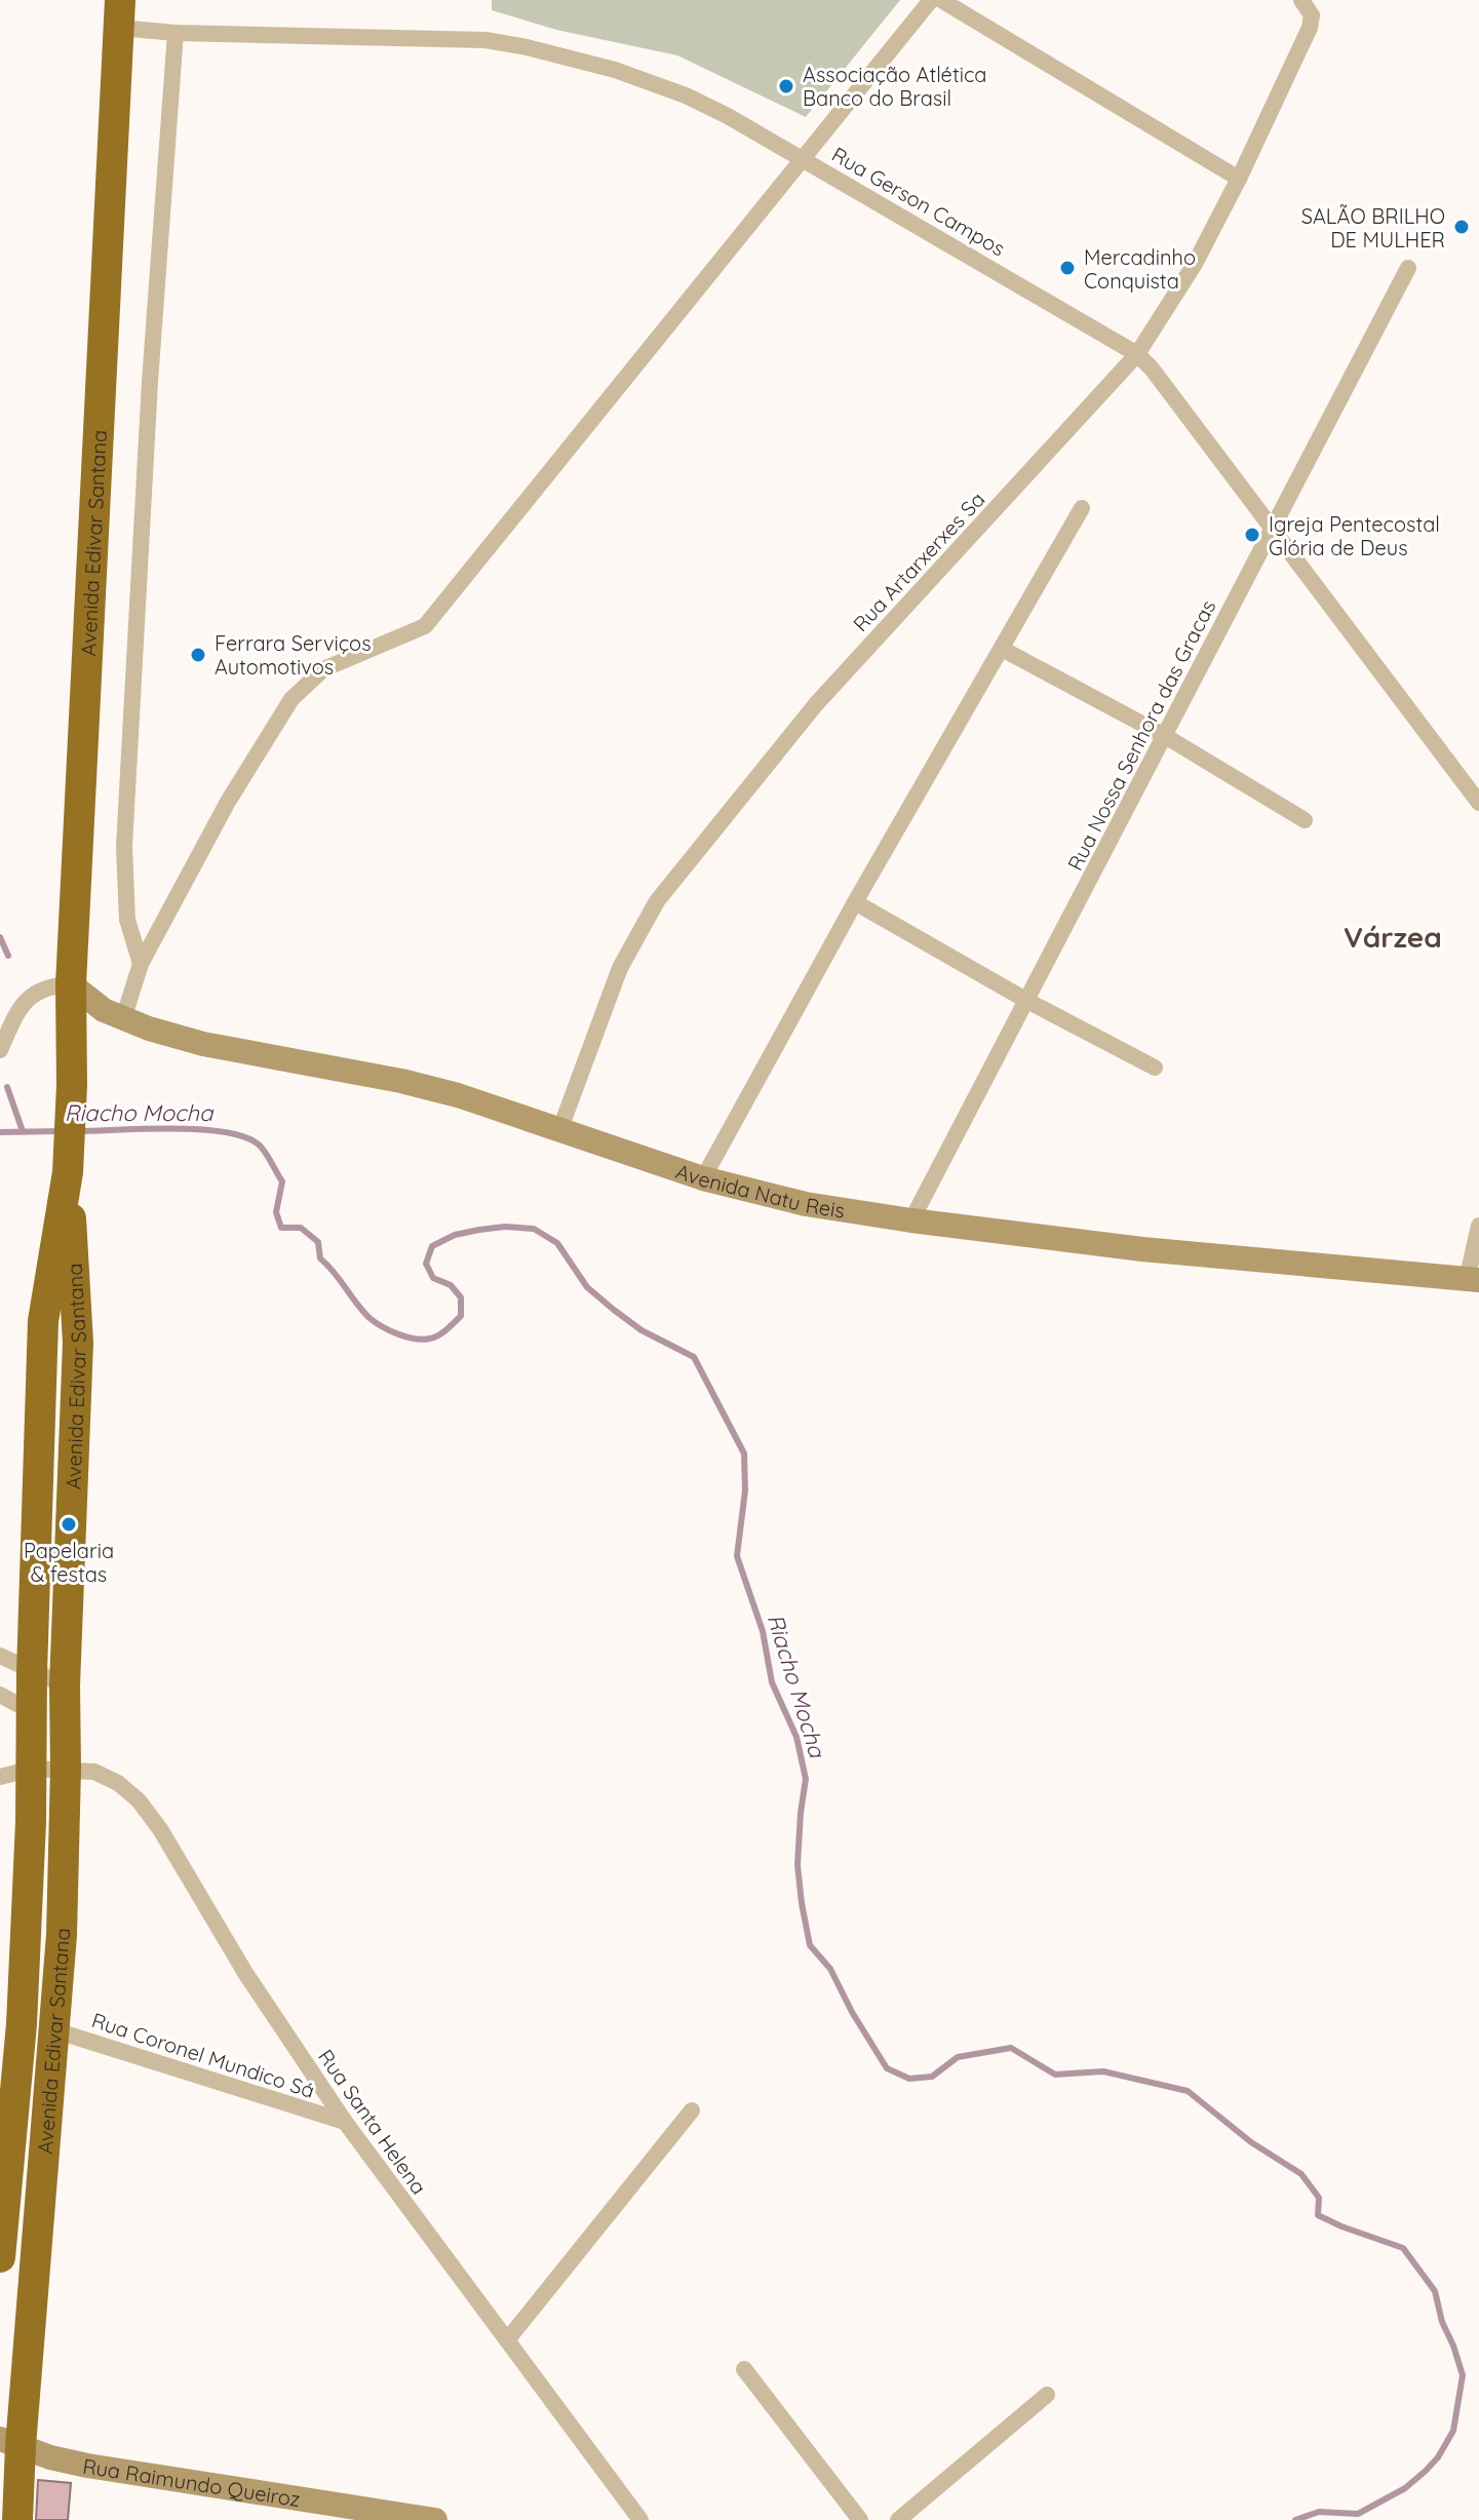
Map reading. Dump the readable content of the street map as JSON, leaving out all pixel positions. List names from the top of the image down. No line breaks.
{"streets":{"highway":["Avenida Edivar Santana"],"street":["Rua Gerson Campos","Rua Artarxerxes Sa","Rua Nossa Senhora das Gracas","Avenida Natu Reis","Rua Coronel Mundico Sá","Rua Santa Helena","Rua Raimundo Queiroz"]},"crossings":[["Rua Gerson Campos","Avenida Edivar Santana"],["Rua Gerson Campos","Rua Artarxerxes Sa"],["Rua Gerson Campos","Rua Nossa Senhora das Gracas"],["Avenida Edivar Santana","Avenida Natu Reis"],["Avenida Edivar Santana","Rua Coronel Mundico Sá"],["Avenida Edivar Santana","Rua Santa Helena"],["Avenida Edivar Santana","Rua Raimundo Queiroz"],["Rua Artarxerxes Sa","Avenida Natu Reis"],["Rua Nossa Senhora das Gracas","Avenida Natu Reis"],["Rua Coronel Mundico Sá","Rua Santa Helena"]],"districts":["Várzea"],"water":["Riacho Mocha"],"places":["Associação Atlética Banco do Brasil","SALÃO BRILHO DE MULHER","Mercadinho Conquista","Igreja Pentecostal Glória de Deus","Ferrara Serviços Automotivos","Papelaria & festas"]}
